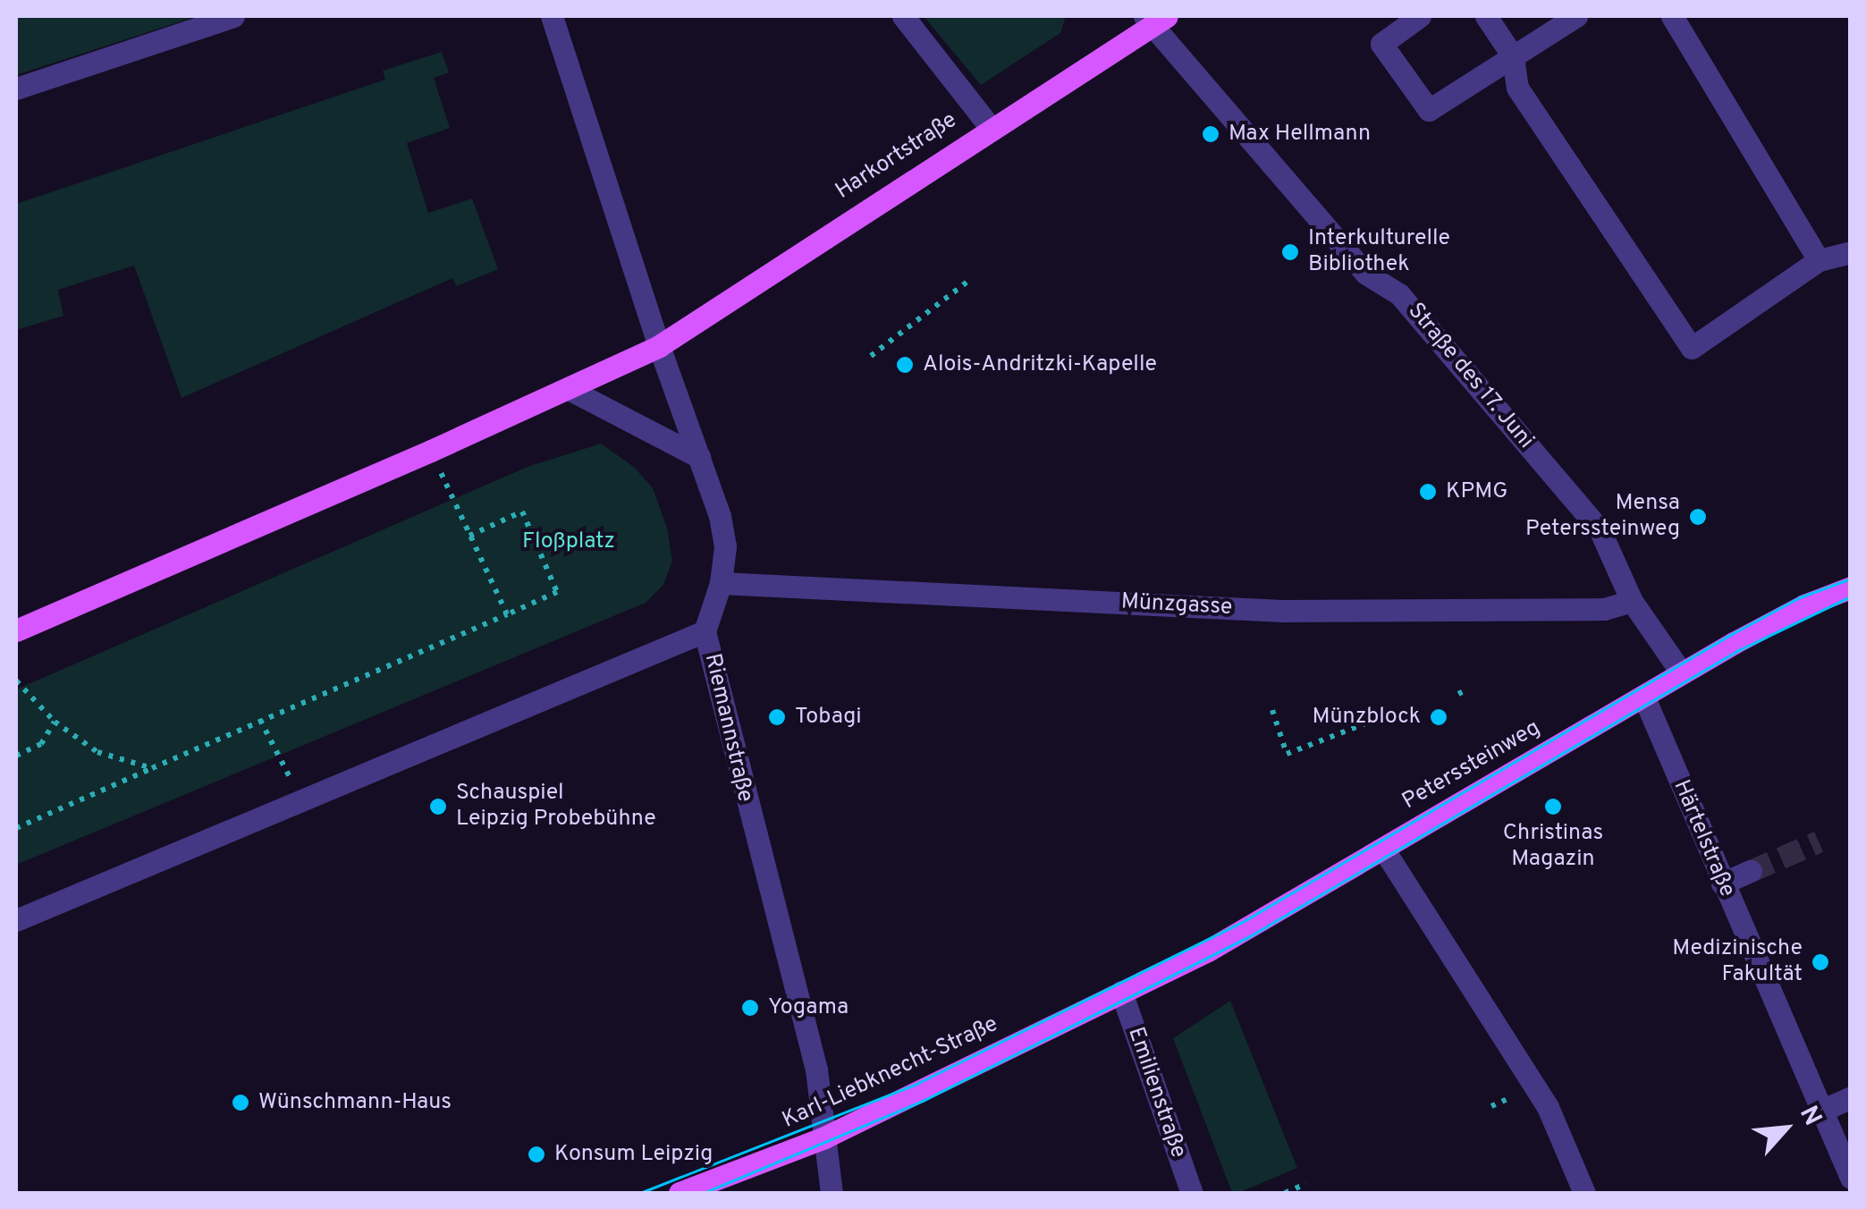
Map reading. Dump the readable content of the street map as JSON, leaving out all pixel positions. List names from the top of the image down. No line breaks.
{"streets":{"main road":["Harkortstraße","Peterssteinweg","Karl-Liebknecht-Straße"],"street":["Straße des 17. Juni","Münzgasse","Riemannstraße","Härtelstraße","Emilienstraße"]},"crossings":[["Harkortstraße","Straße des 17. Juni"],["Harkortstraße","Riemannstraße"],["Straße des 17. Juni","Münzgasse"],["Straße des 17. Juni","Peterssteinweg"],["Münzgasse","Riemannstraße"],["Riemannstraße","Karl-Liebknecht-Straße"],["Peterssteinweg","Härtelstraße"],["Peterssteinweg","Karl-Liebknecht-Straße"],["Peterssteinweg","Emilienstraße"],["Karl-Liebknecht-Straße","Emilienstraße"]],"parks":["Floßplatz"],"places":["Max Hellmann","Interkulturelle Bibliothek","Alois-Andritzki-Kapelle","KPMG","Mensa Peterssteinweg","Tobagi","Münzblock","Schauspiel Leipzig Probebühne","Christinas Magazin","Medizinische Fakultät","Yogama","Wünschmann-Haus","Konsum Leipzig"],"north":"top right"}
